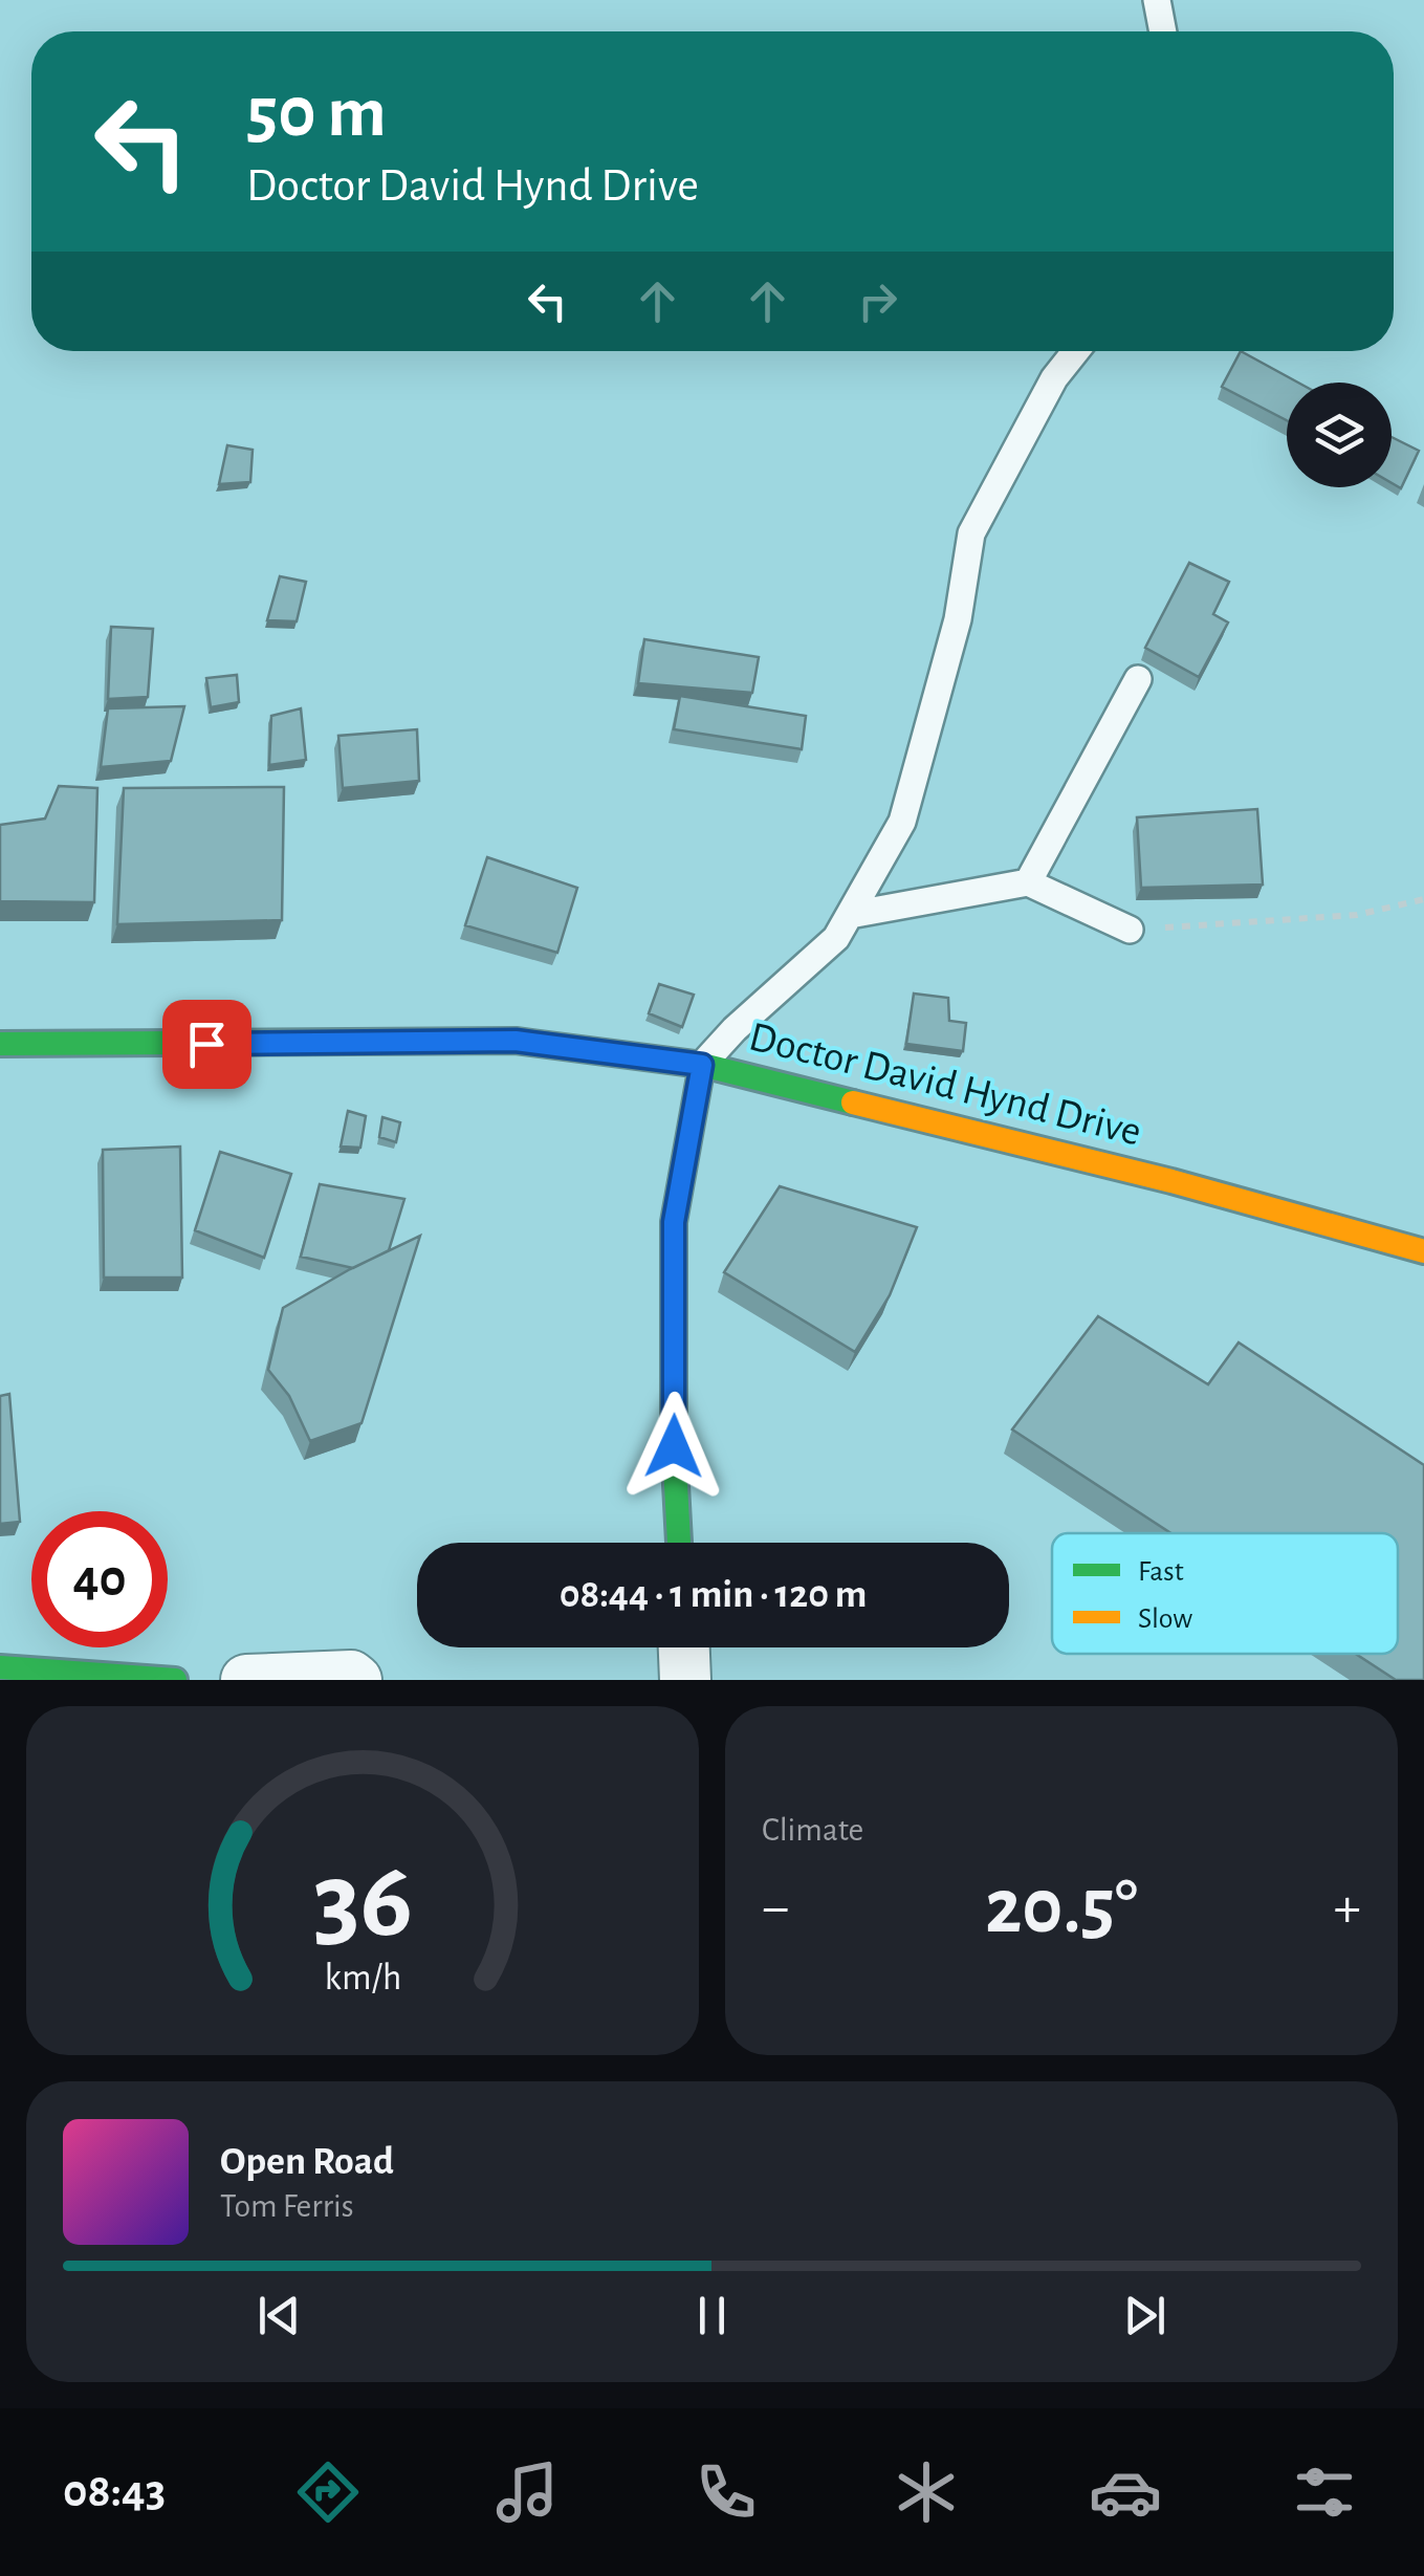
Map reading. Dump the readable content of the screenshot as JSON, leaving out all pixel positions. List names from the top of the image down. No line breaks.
{"streets":{"main road":["Doctor David Hynd Drive"]},"legend":["Fast","Slow"],"page":{"turn":["50 m","Doctor David Hynd Drive"],"limit":"40","trip":"08:44 · 1 min · 120 m","tile":"Climate","heat":["−","20.5°","+"],"song":["Open Road","Tom Ferris"],"tabs":"08:43","gauge":["36","km/h"]}}
